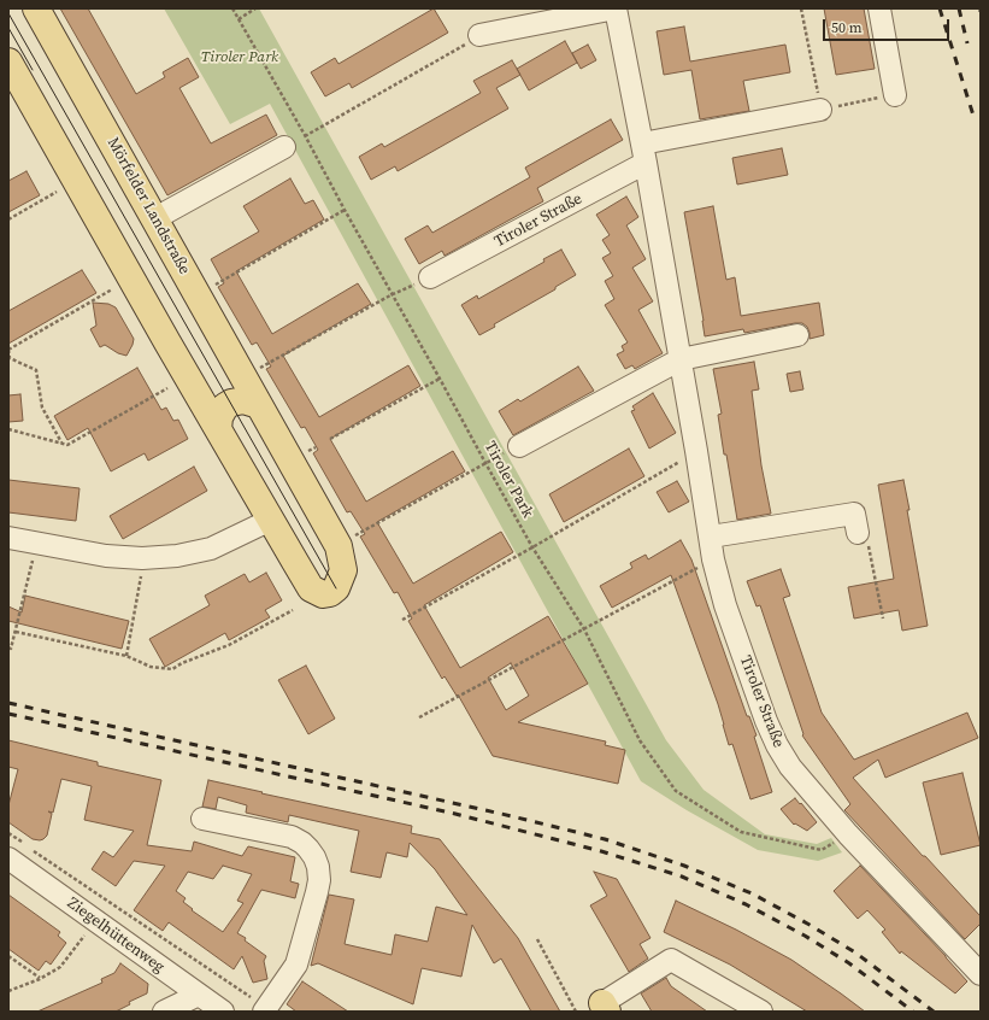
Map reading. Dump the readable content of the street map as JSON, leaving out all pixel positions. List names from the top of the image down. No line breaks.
{"streets":{"main road":["Mörfelder Landstraße"],"street":["Tiroler Straße","Ziegelhüttenweg"],"path":["Tiroler Park"]},"crossings":[["Tiroler Straße","Tiroler Park"]],"parks":["Tiroler Park"],"scale_bar":"50 m"}
